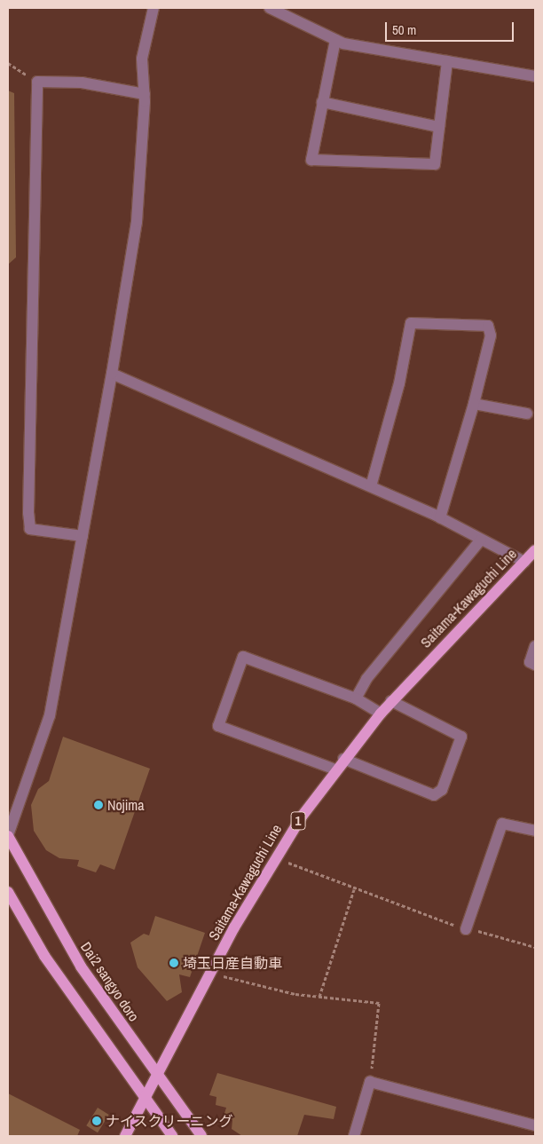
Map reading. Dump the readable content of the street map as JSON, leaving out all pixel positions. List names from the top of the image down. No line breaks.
{"streets":{"main road":["Saitama-Kawaguchi Line","1","Dai2 sangyo doro"]},"crossings":[["Saitama-Kawaguchi Line","Dai2 sangyo doro"]],"places":["Nojima","埼玉日産自動車","ナイスクリーニング"],"scale_bar":"50 m"}
